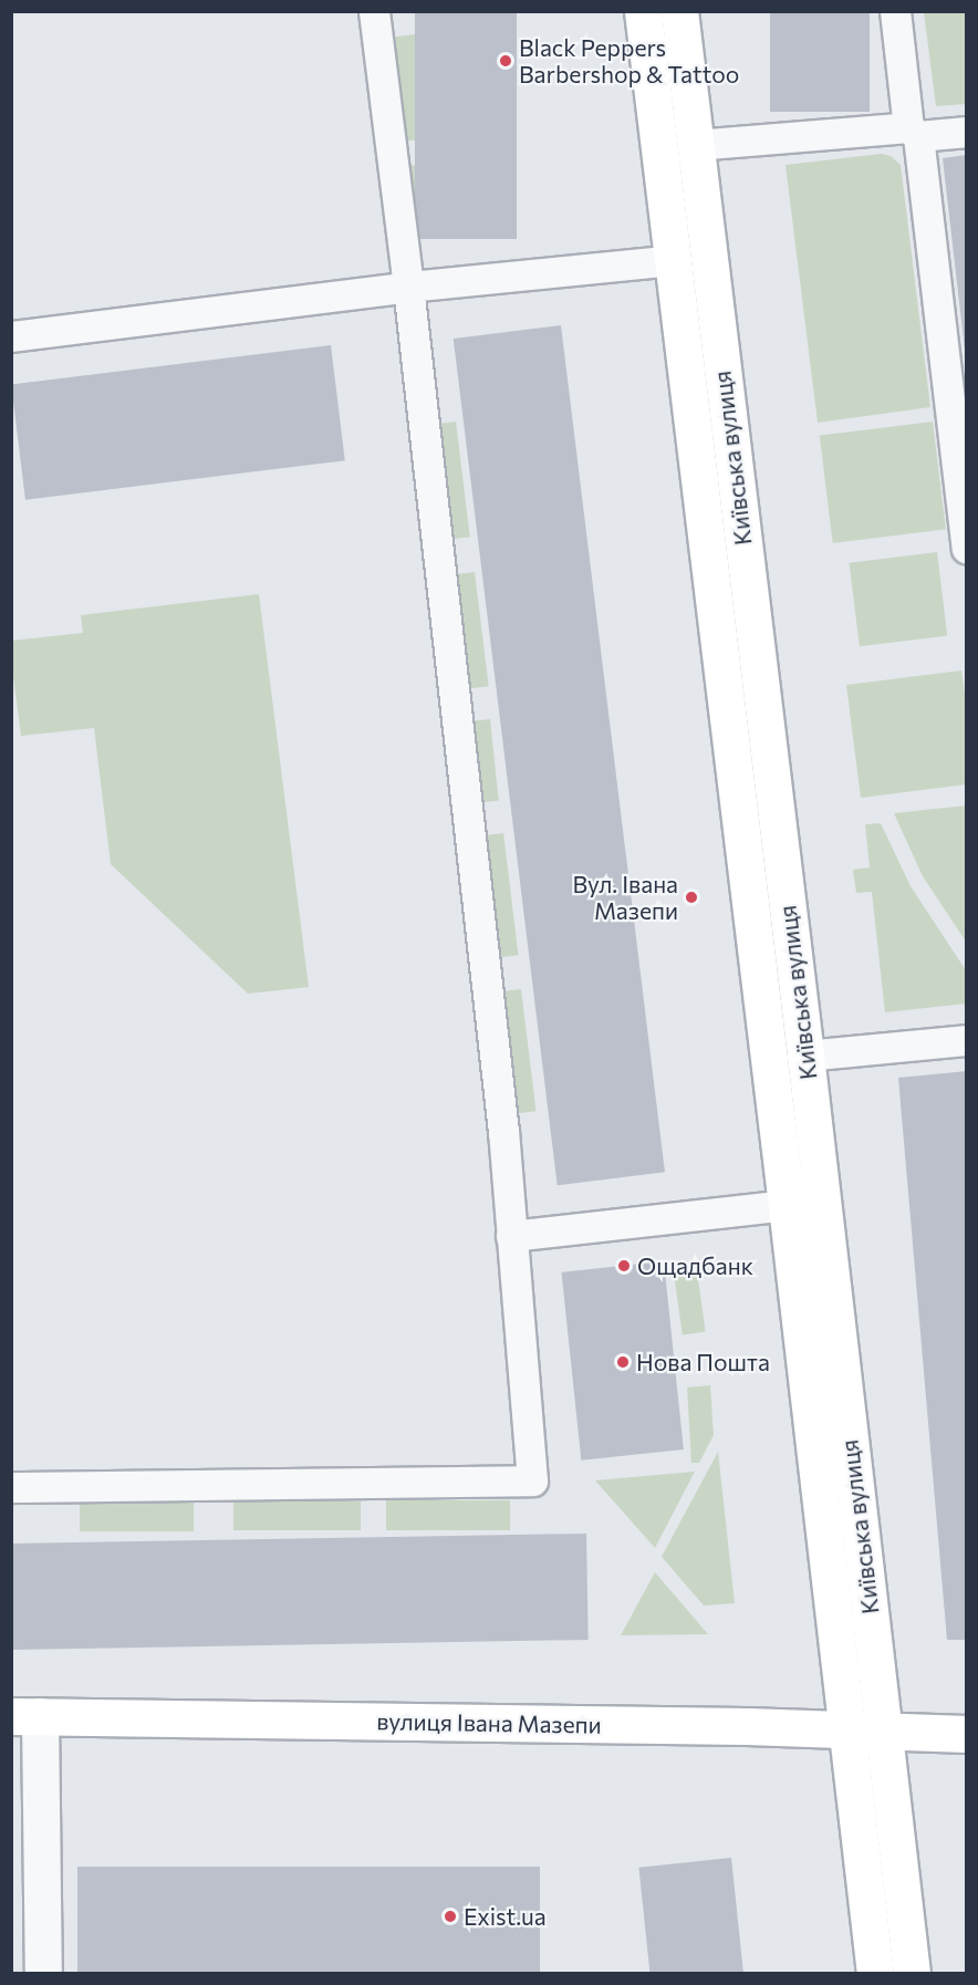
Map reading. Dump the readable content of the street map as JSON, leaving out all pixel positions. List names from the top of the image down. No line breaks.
{"streets":{"main road":["Київська вулиця","вулиця Івана Мазепи"]},"crossings":[["Київська вулиця","вулиця Івана Мазепи"]],"places":["Black Peppers Barbershop & Tattoo","Вул. Івана Мазепи","Ощадбанк","Нова Пошта","Exist.ua"]}
